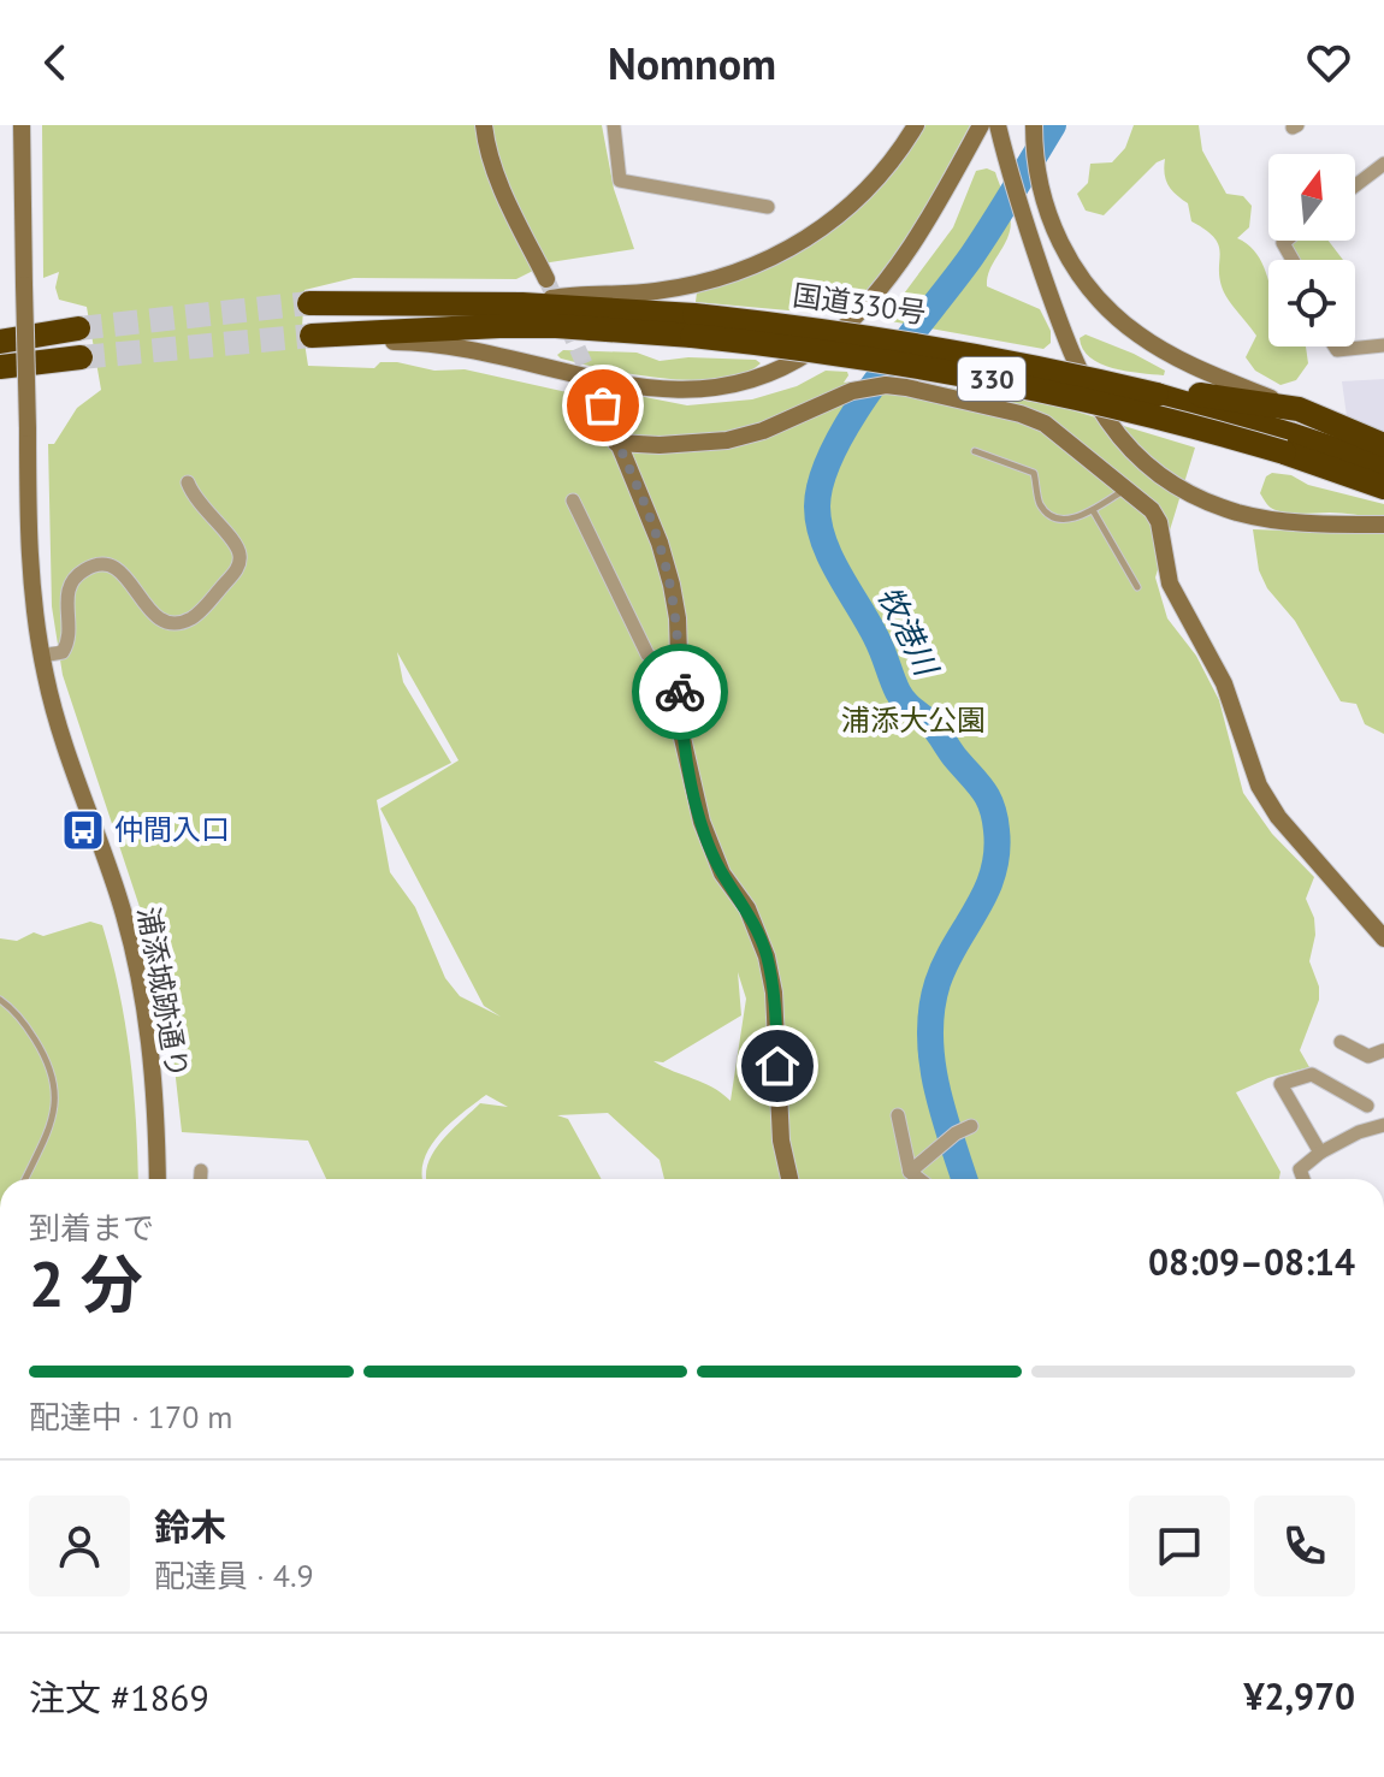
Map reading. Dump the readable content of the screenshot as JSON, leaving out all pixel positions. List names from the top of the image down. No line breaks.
{"streets":{"highway":["国道330号","330"],"main road":["浦添城跡通り"]},"crossings":[["国道330号","330"]],"water":["牧港川"],"parks":["浦添大公園"],"places":{"bus stop":["仲間入口"]},"north":"top","page":{"header":"Nomnom","heading":["2 分","到着まで","08:09–08:14"],"panel":["鈴木","配達員 · 4.9","注文 #1869","¥2,970"],"bar":"配達中 · 170 m"}}
